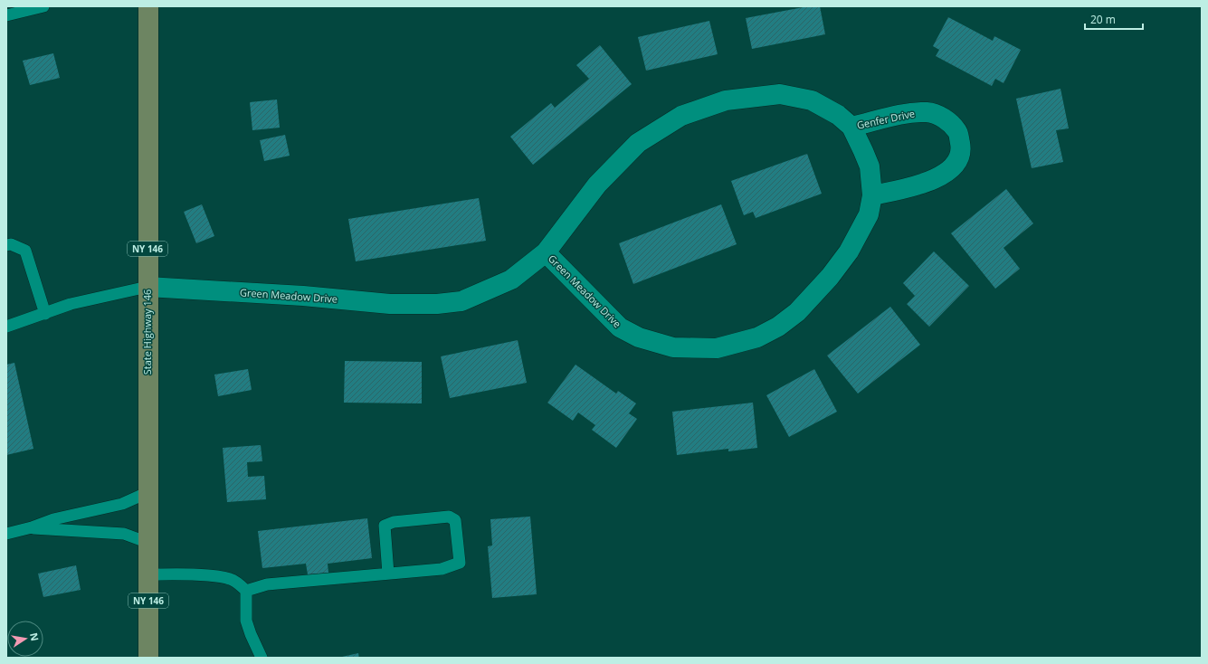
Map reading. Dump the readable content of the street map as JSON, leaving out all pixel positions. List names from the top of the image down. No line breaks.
{"streets":{"main road":["NY 146","State Highway 146"],"street":["Genfer Drive","Green Meadow Drive"]},"crossings":[["Genfer Drive","Green Meadow Drive"],["Green Meadow Drive","State Highway 146"]],"scale_bar":"20 m","north":"right"}
